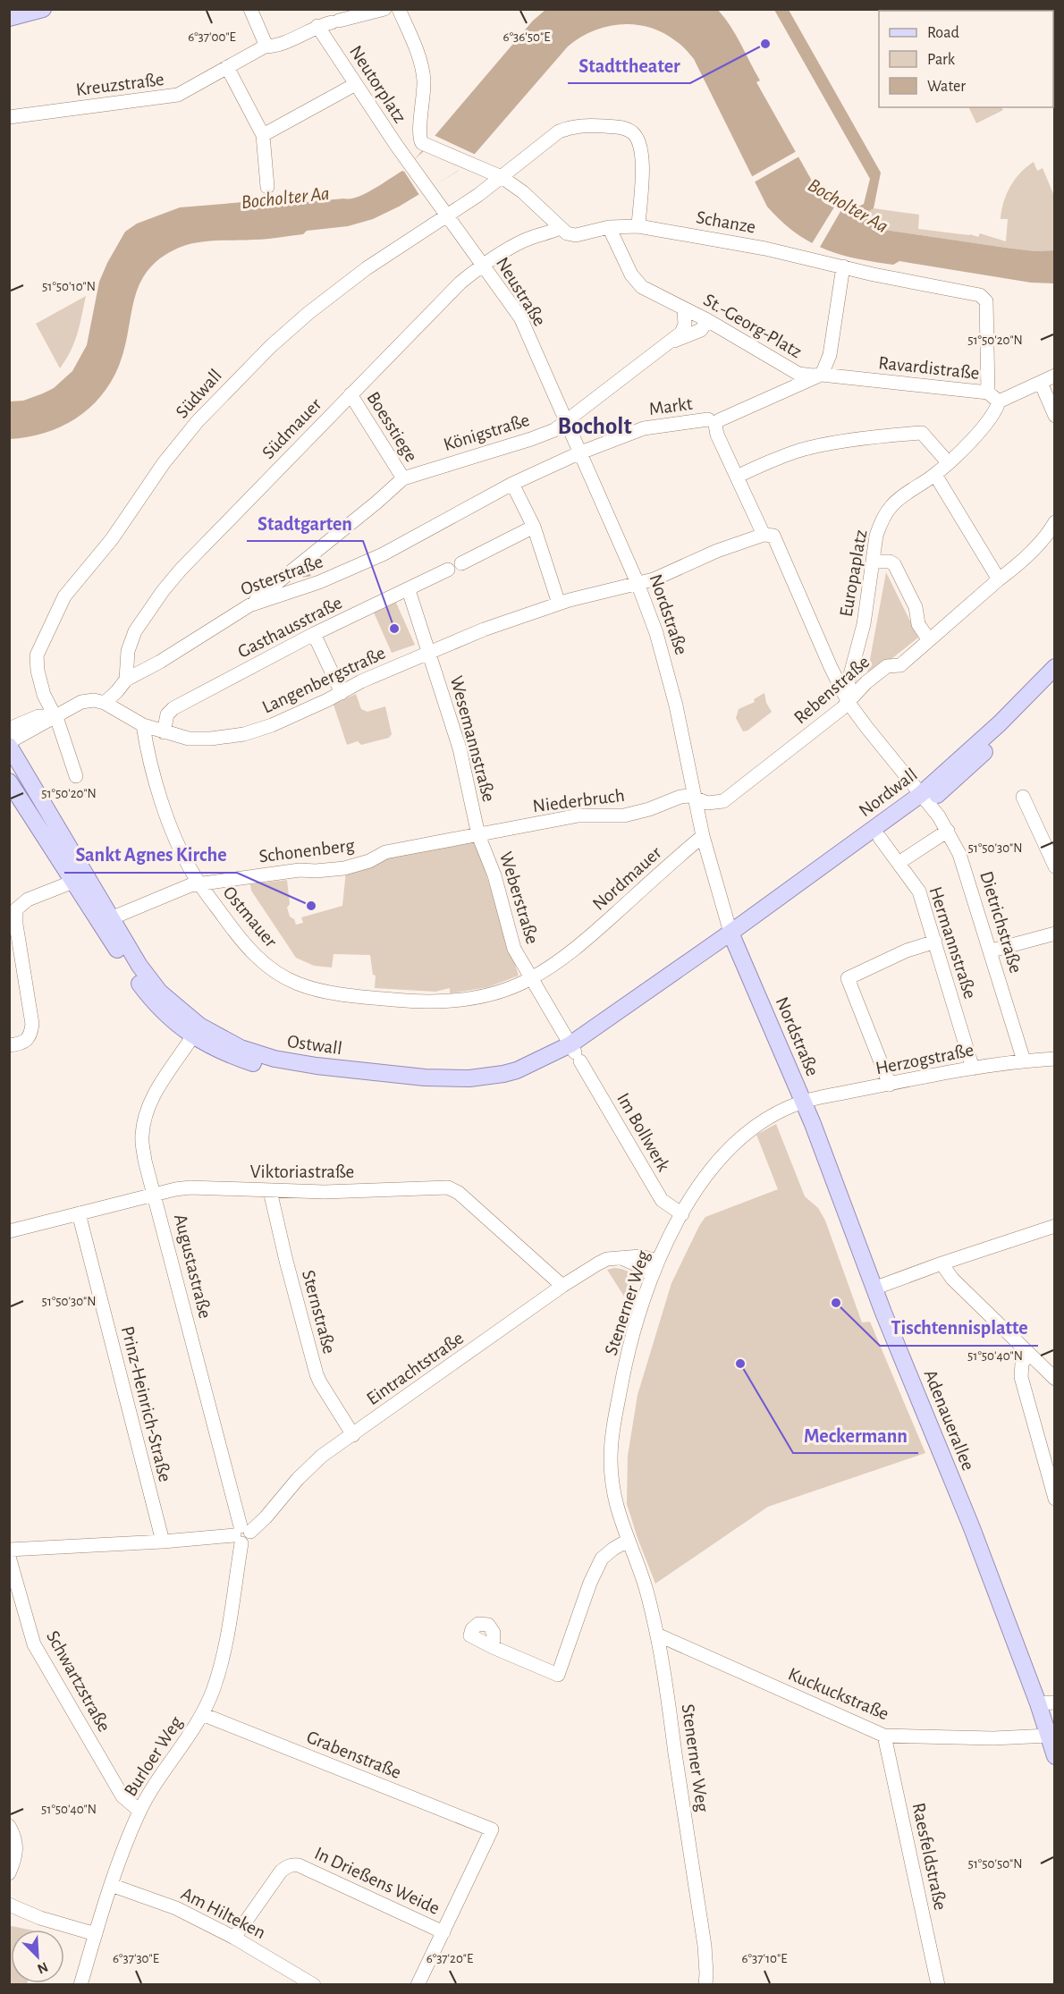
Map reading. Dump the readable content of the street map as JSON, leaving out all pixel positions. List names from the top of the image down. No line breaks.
{"streets":{"main road":["Nordstraße","Nordwall","Ostwall","Adenauerallee"],"street":["Kreuzstraße","Neutorplatz","Schanze","Neustraße","St.-Georg-Platz","Ravardistraße","Südwall","Markt","Boesstiege","Südmauer","Königstraße","Europaplatz","Osterstraße","Gasthausstraße","Langenbergstraße","Rebenstraße","Wesemannstraße","Niederbruch","Schonenberg","Nordmauer","Weberstraße","Ostmauer","Dietrichstraße","Hermannstraße","Herzogstraße","Im Bollwerk","Viktoriastraße","Augustastraße","Stenerner Weg","Sternstraße","Eintrachtstraße","Prinz-Heinrich-Straße","Schwartzstraße","Kuckuckstraße","Grabenstraße","Burloer Weg","Raesfeldstraße","In Drießens Weide","Am Hilteken"]},"crossings":[["Kreuzstraße","Neutorplatz"],["Neutorplatz","Neustraße"],["Schanze","St.-Georg-Platz"],["Schanze","Ravardistraße"],["Schanze","Südwall"],["Schanze","Südmauer"],["Schanze","Europaplatz"],["Neustraße","Südwall"],["Neustraße","Markt"],["Neustraße","Südmauer"],["Neustraße","Königstraße"],["Neustraße","Osterstraße"],["Neustraße","Nordstraße"],["St.-Georg-Platz","Ravardistraße"],["St.-Georg-Platz","Königstraße"],["St.-Georg-Platz","Dietrichstraße"],["Ravardistraße","Europaplatz"],["Markt","Osterstraße"],["Markt","Nordstraße"],["Boesstiege","Südmauer"],["Boesstiege","Königstraße"],["Südmauer","Osterstraße"],["Königstraße","Osterstraße"],["Europaplatz","Rebenstraße"],["Europaplatz","Dietrichstraße"],["Osterstraße","Nordstraße"],["Nordstraße","Langenbergstraße"],["Nordstraße","Rebenstraße"],["Nordstraße","Nordwall"],["Nordstraße","Niederbruch"],["Nordstraße","Nordmauer"],["Nordstraße","Ostwall"],["Nordstraße","Herzogstraße"],["Nordstraße","Stenerner Weg"],["Nordstraße","Adenauerallee"],["Gasthausstraße","Langenbergstraße"],["Gasthausstraße","Wesemannstraße"],["Langenbergstraße","Wesemannstraße"],["Langenbergstraße","Ostmauer"],["Langenbergstraße","Dietrichstraße"],["Rebenstraße","Niederbruch"],["Rebenstraße","Dietrichstraße"],["Wesemannstraße","Niederbruch"],["Wesemannstraße","Schonenberg"],["Wesemannstraße","Weberstraße"],["Nordwall","Dietrichstraße"],["Nordwall","Hermannstraße"],["Nordwall","Ostwall"],["Niederbruch","Schonenberg"],["Niederbruch","Weberstraße"],["Schonenberg","Weberstraße"],["Schonenberg","Ostmauer"],["Schonenberg","Ostwall"],["Nordmauer","Weberstraße"],["Nordmauer","Ostmauer"],["Weberstraße","Ostmauer"],["Weberstraße","Ostwall"],["Weberstraße","Im Bollwerk"],["Dietrichstraße","Herzogstraße"],["Hermannstraße","Herzogstraße"],["Ostwall","Im Bollwerk"],["Ostwall","Augustastraße"],["Herzogstraße","Stenerner Weg"],["Herzogstraße","Adenauerallee"],["Im Bollwerk","Stenerner Weg"],["Viktoriastraße","Augustastraße"],["Viktoriastraße","Sternstraße"],["Viktoriastraße","Eintrachtstraße"],["Viktoriastraße","Prinz-Heinrich-Straße"],["Augustastraße","Eintrachtstraße"],["Augustastraße","Burloer Weg"],["Stenerner Weg","Eintrachtstraße"],["Stenerner Weg","Adenauerallee"],["Stenerner Weg","Kuckuckstraße"],["Sternstraße","Eintrachtstraße"],["Eintrachtstraße","Burloer Weg"],["Adenauerallee","Kuckuckstraße"],["Schwartzstraße","Burloer Weg"],["Kuckuckstraße","Raesfeldstraße"],["Grabenstraße","Burloer Weg"],["Grabenstraße","In Drießens Weide"],["Burloer Weg","Am Hilteken"],["In Drießens Weide","Am Hilteken"]],"districts":["Bocholt"],"water":["Bocholter Aa"],"places":["Stadttheater","Stadtgarten","Sankt Agnes Kirche","Tischtennisplatte","Meckermann"],"legend":["Road","Park","Water"],"north":"bottom right","coordinates":["6°37'00\"E","6°36'50\"E","51°50'10\"N","51°50'20\"N","51°50'30\"N","51°50'40\"N","51°50'50\"N","6°37'30\"E","6°37'20\"E","6°37'10\"E"]}
